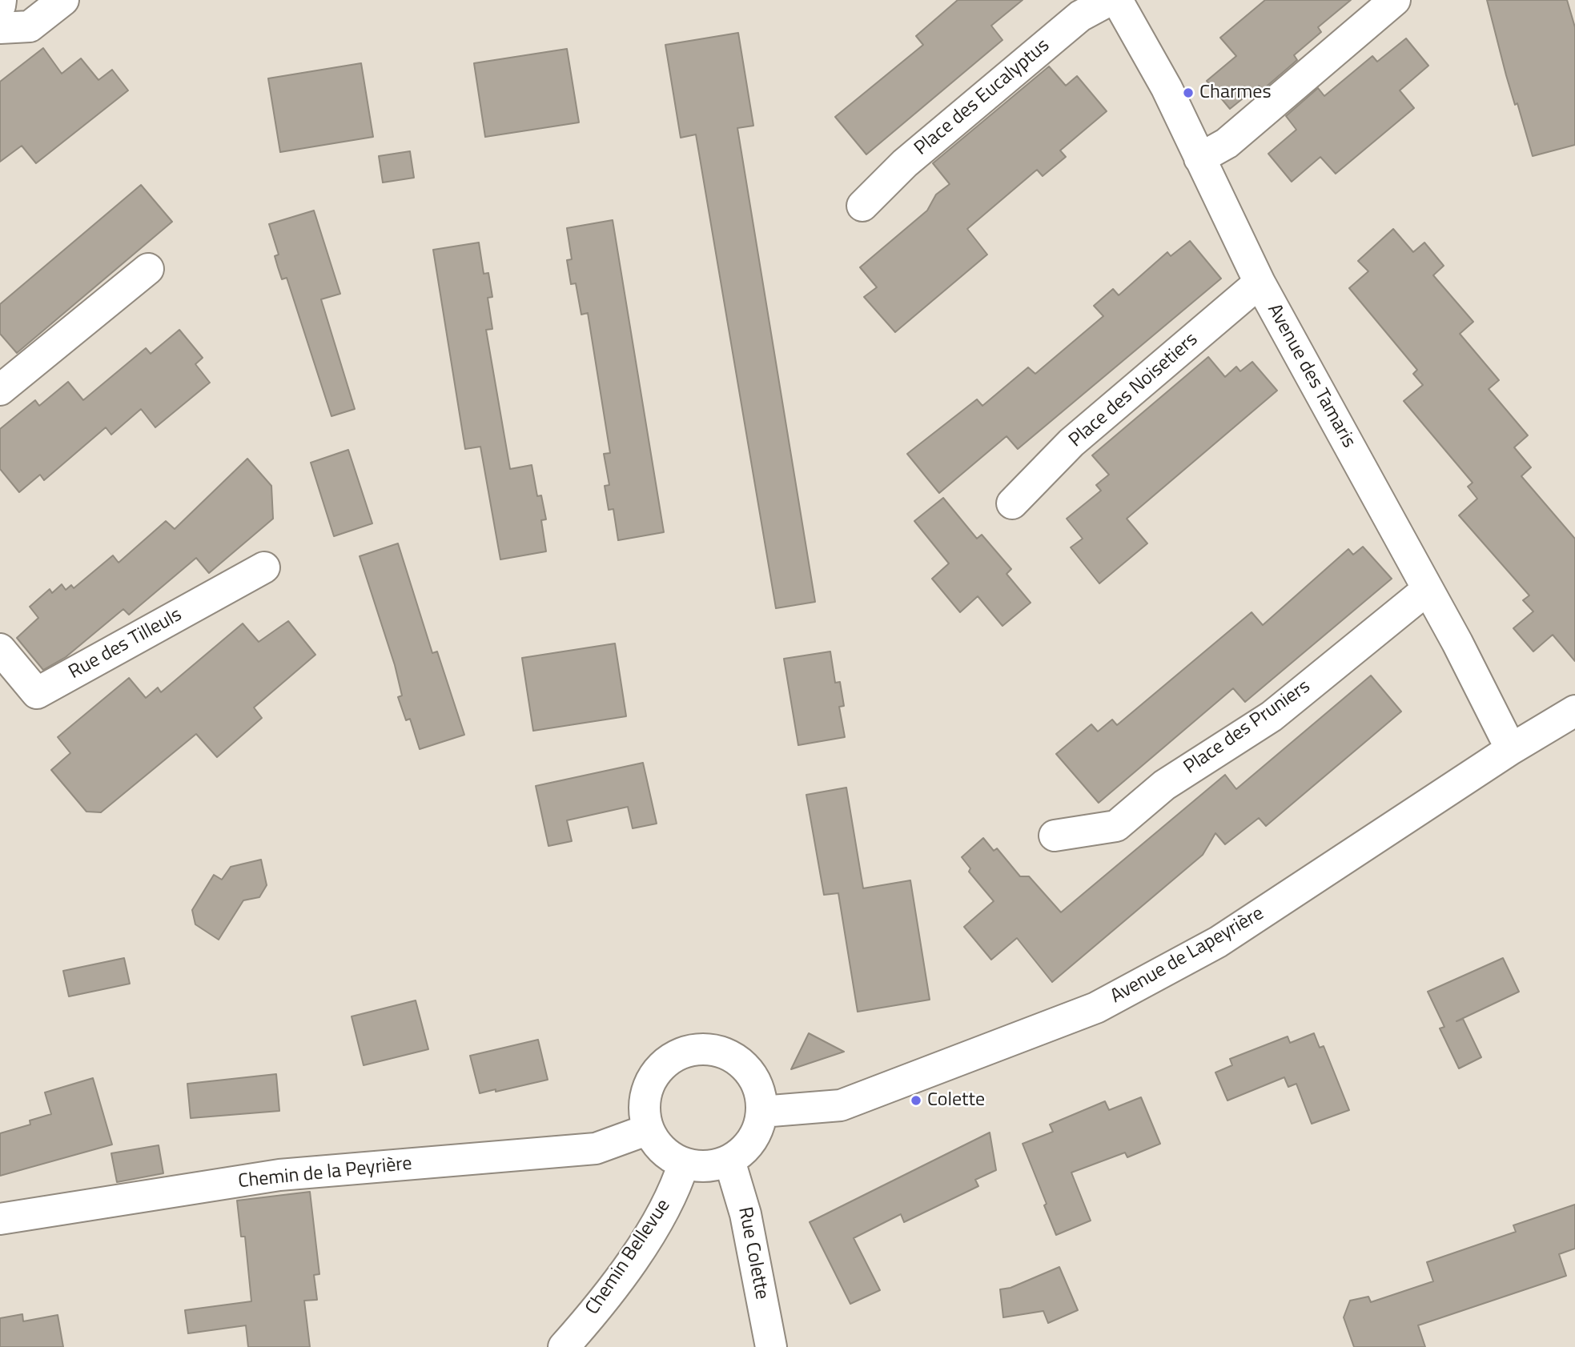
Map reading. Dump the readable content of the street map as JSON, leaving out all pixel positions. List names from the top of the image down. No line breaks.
{"streets":{"street":["Place des Eucalyptus","Avenue des Tamaris","Place des Noisetiers","Rue des Tilleuls","Place des Pruniers","Avenue de Lapeyrière","Chemin de la Peyrière","Rue Colette","Chemin Bellevue"]},"crossings":[["Avenue des Tamaris","Place des Noisetiers"],["Avenue des Tamaris","Place des Pruniers"],["Avenue des Tamaris","Avenue de Lapeyrière"],["Avenue de Lapeyrière","Chemin de la Peyrière"],["Avenue de Lapeyrière","Rue Colette"],["Avenue de Lapeyrière","Chemin Bellevue"],["Chemin de la Peyrière","Rue Colette"],["Chemin de la Peyrière","Chemin Bellevue"],["Rue Colette","Chemin Bellevue"]],"places":["Charmes","Colette"]}
